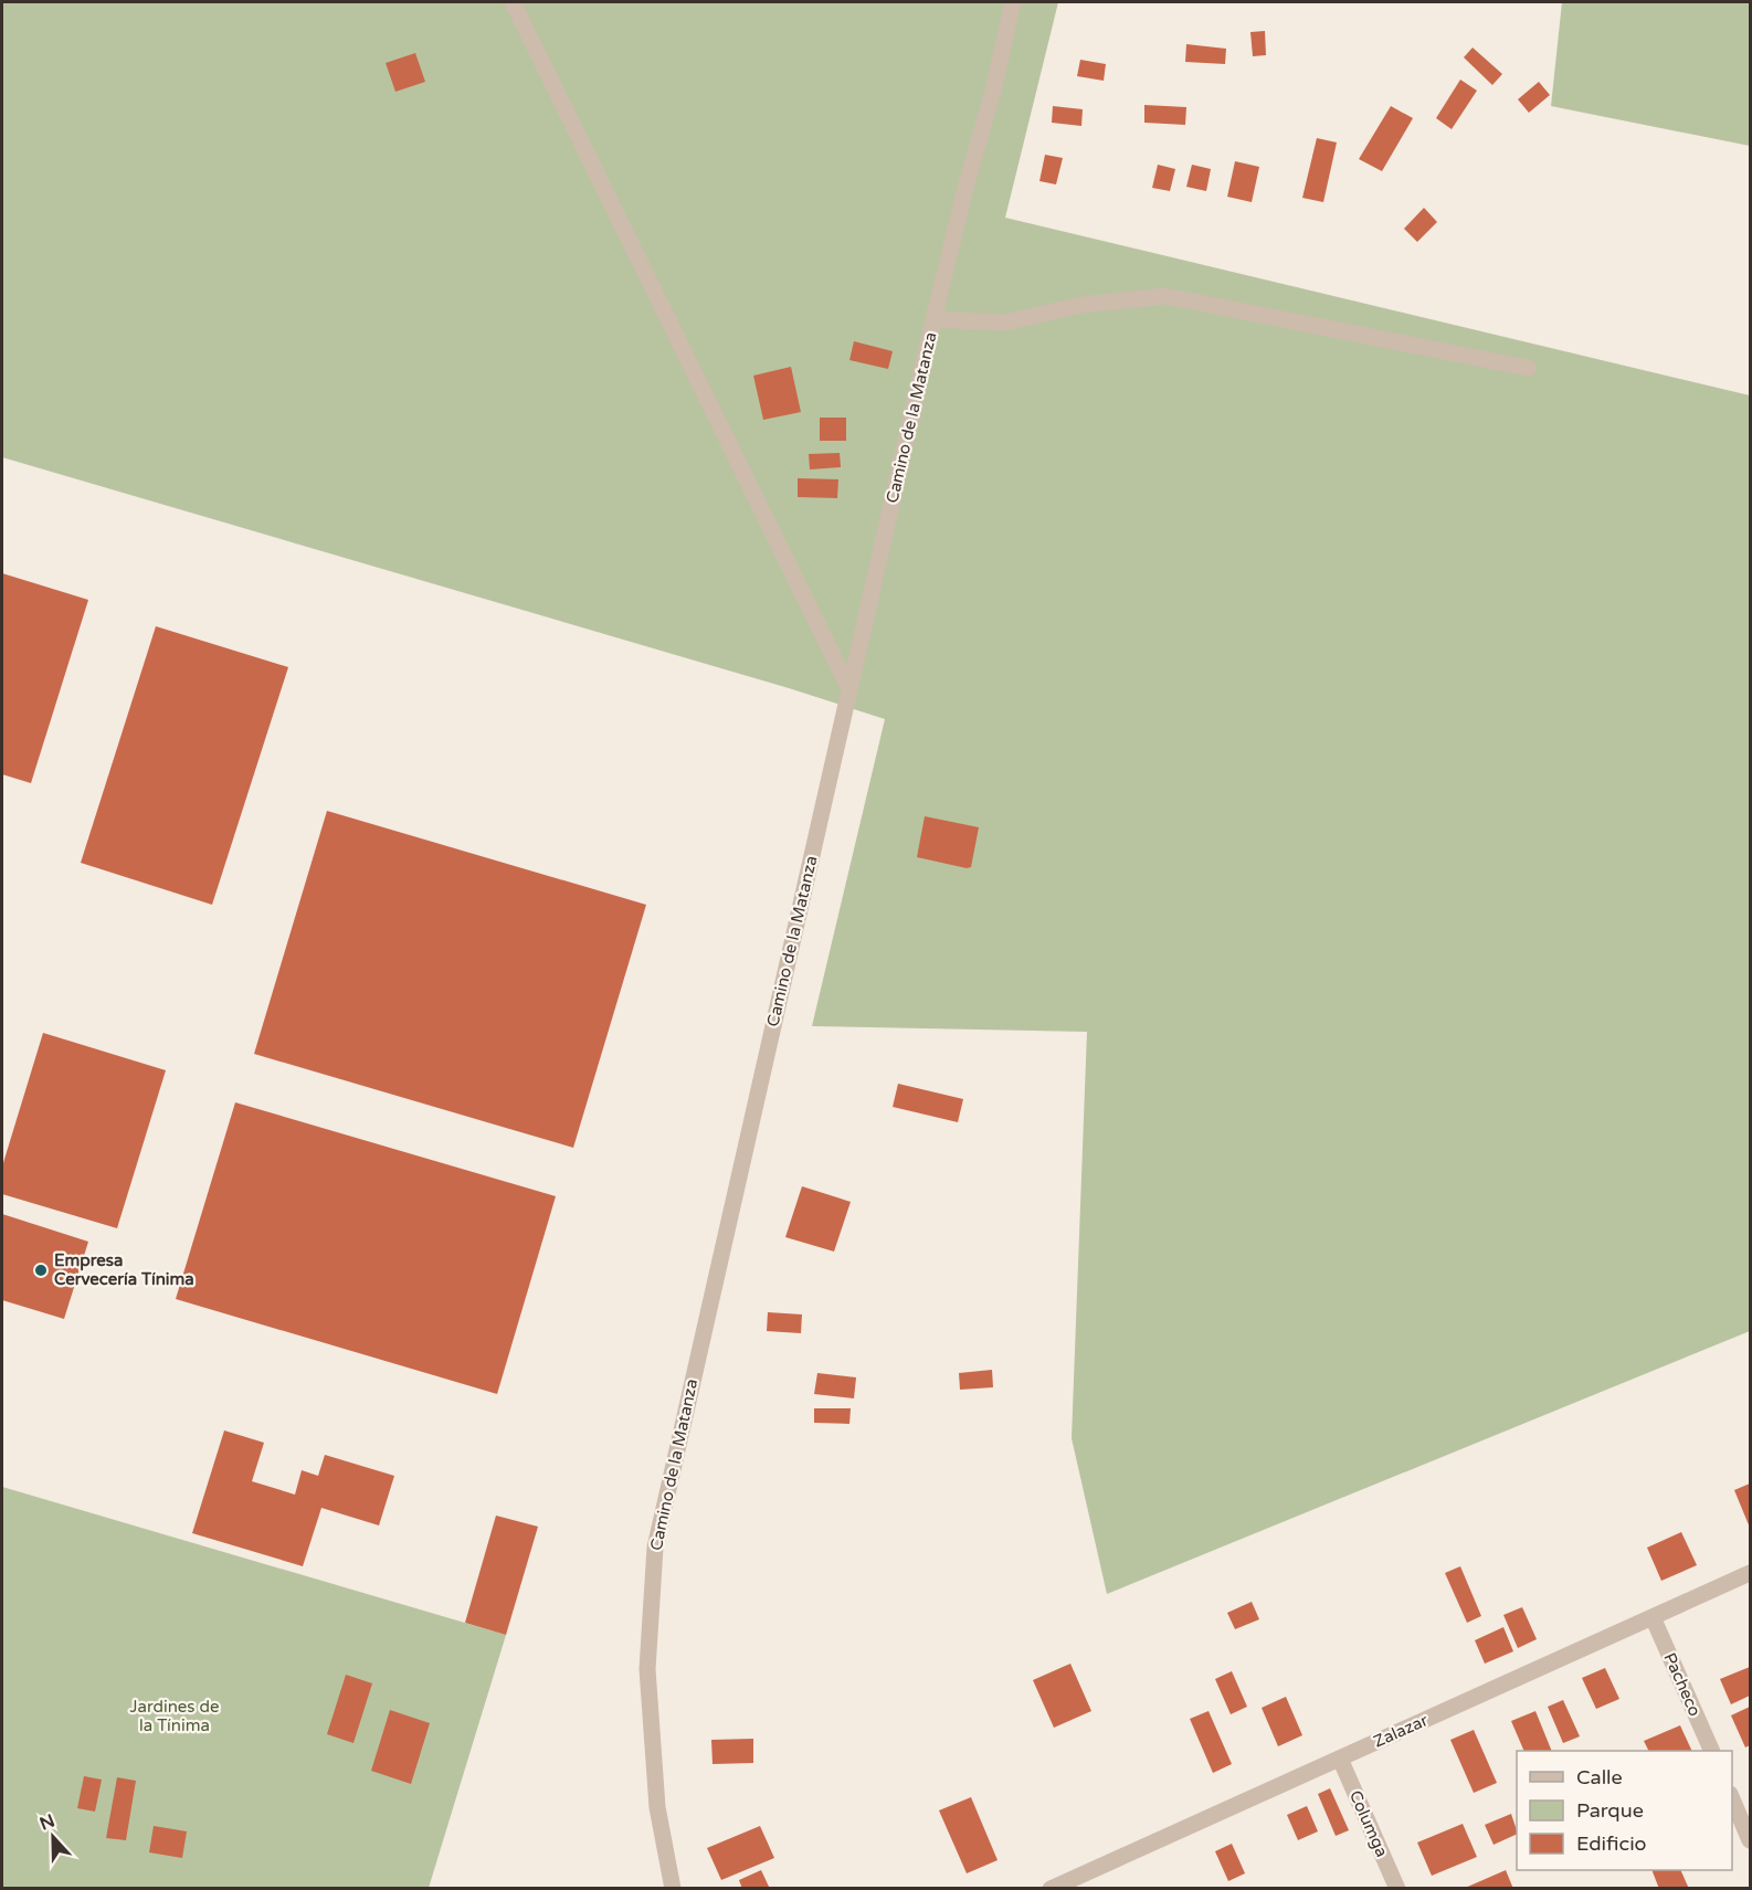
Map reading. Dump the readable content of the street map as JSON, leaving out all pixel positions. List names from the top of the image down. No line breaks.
{"streets":{"street":["Camino de la Matanza","Pacheco","Zalazar","Columga"]},"crossings":[["Pacheco","Zalazar"],["Zalazar","Columga"]],"parks":["Jardines de la Tínima"],"places":["Empresa Cervecería Tínima"],"legend":["Calle","Parque","Edificio"],"north":"top"}
